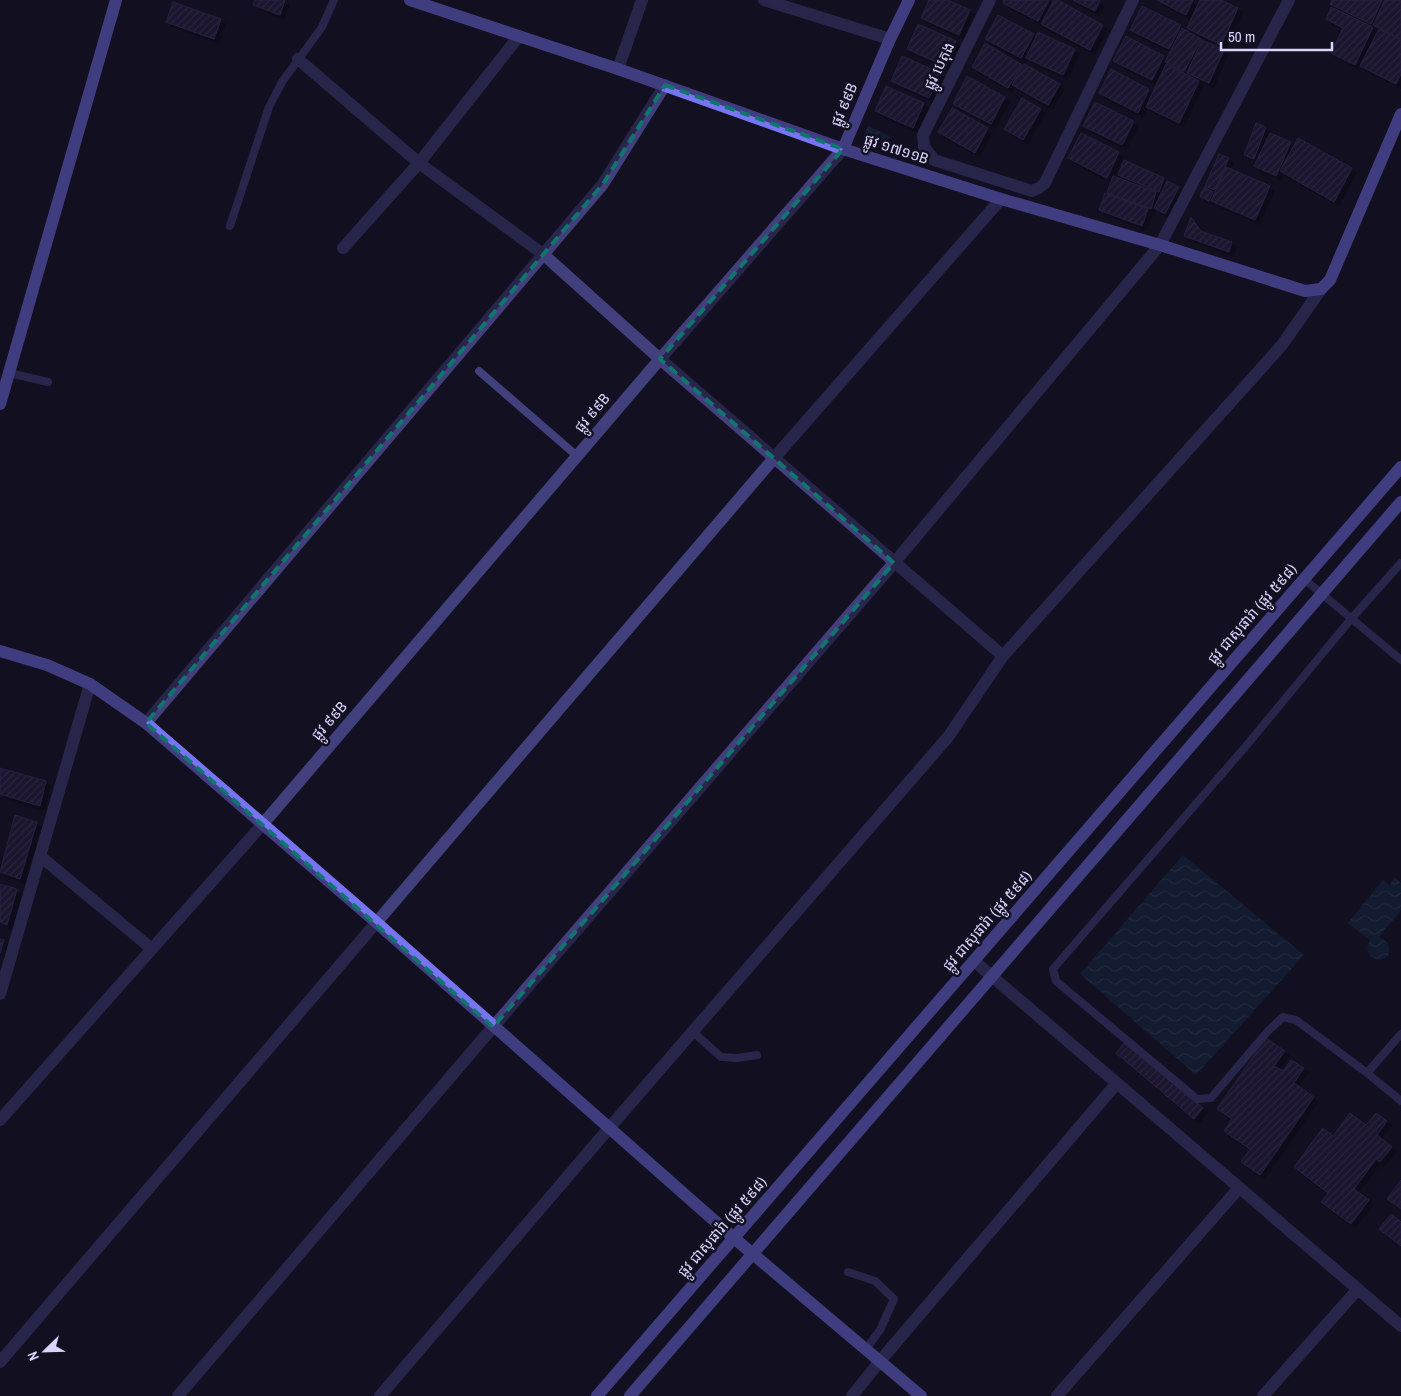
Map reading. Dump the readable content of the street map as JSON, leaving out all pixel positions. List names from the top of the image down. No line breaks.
{"streets":{"street":["ផ្លូវ បេតុង","ផ្លូវ ៩៩B","ផ្លូវ ១៧១១B","ផ្លូវ ជាសុផារ៉ា (ផ្លូវ ៥៩៨)"]},"crossings":[["ផ្លូវ ៩៩B","ផ្លូវ ១៧១១B"]],"scale_bar":"50 m","north":"bottom left"}
